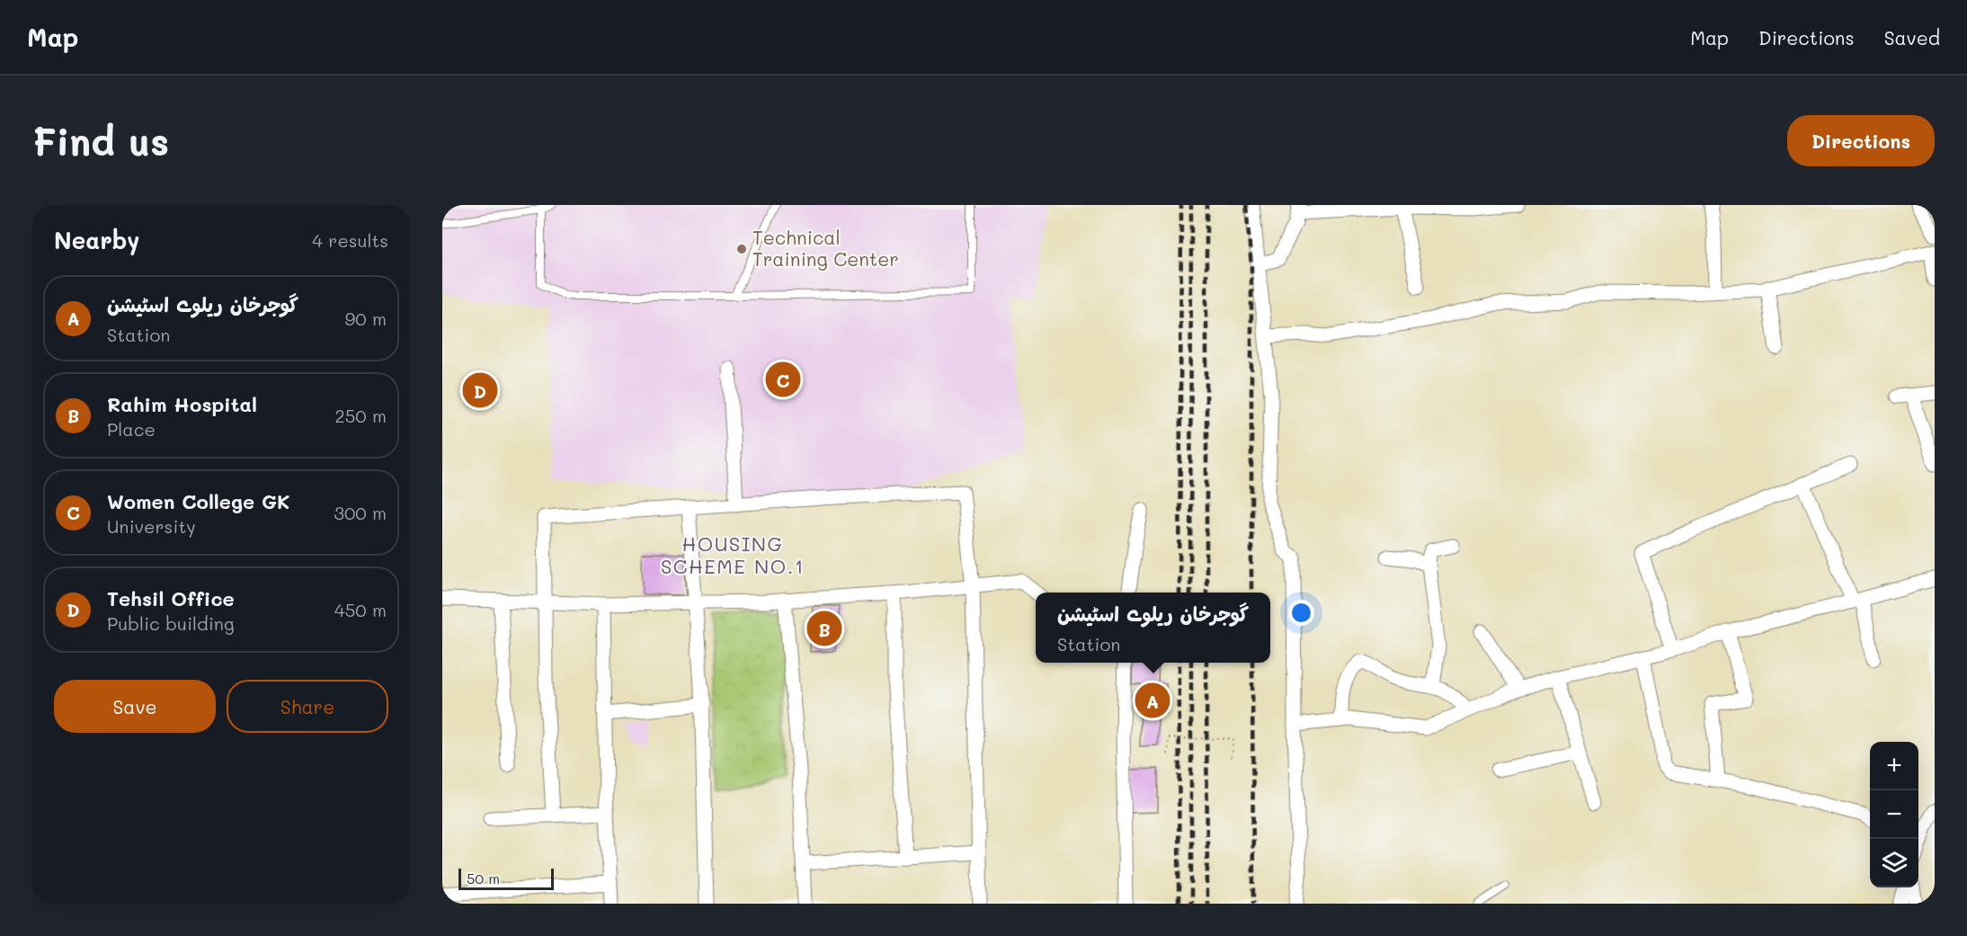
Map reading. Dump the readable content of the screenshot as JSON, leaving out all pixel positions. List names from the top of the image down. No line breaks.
{"districts":["HOUSING SCHEME NO.1"],"places":["Technical Training Center"],"scale_bar":"50 m","page":{"header":"Map","nav":["Map","Directions","Saved"],"buttons":["Directions",["Save","Share"]],"title":"Find us","heading":["Nearby","4 results"],"list":[{"mark":"A","name":"گوجرخان ریلوے اسٹیشن","note":"Station","value":"90 m"},{"mark":"B","name":"Rahim Hospital","note":"Place","value":"250 m"},{"mark":"C","name":"Women College GK","note":"University","value":"300 m"},{"mark":"D","name":"Tehsil Office","note":"Public building","value":"450 m"}],"pins":["C","D","B","A"],"popup":["گوجرخان ریلوے اسٹیشن","Station"],"map_buttons":["+","−"],"scale":"50 m"}}
